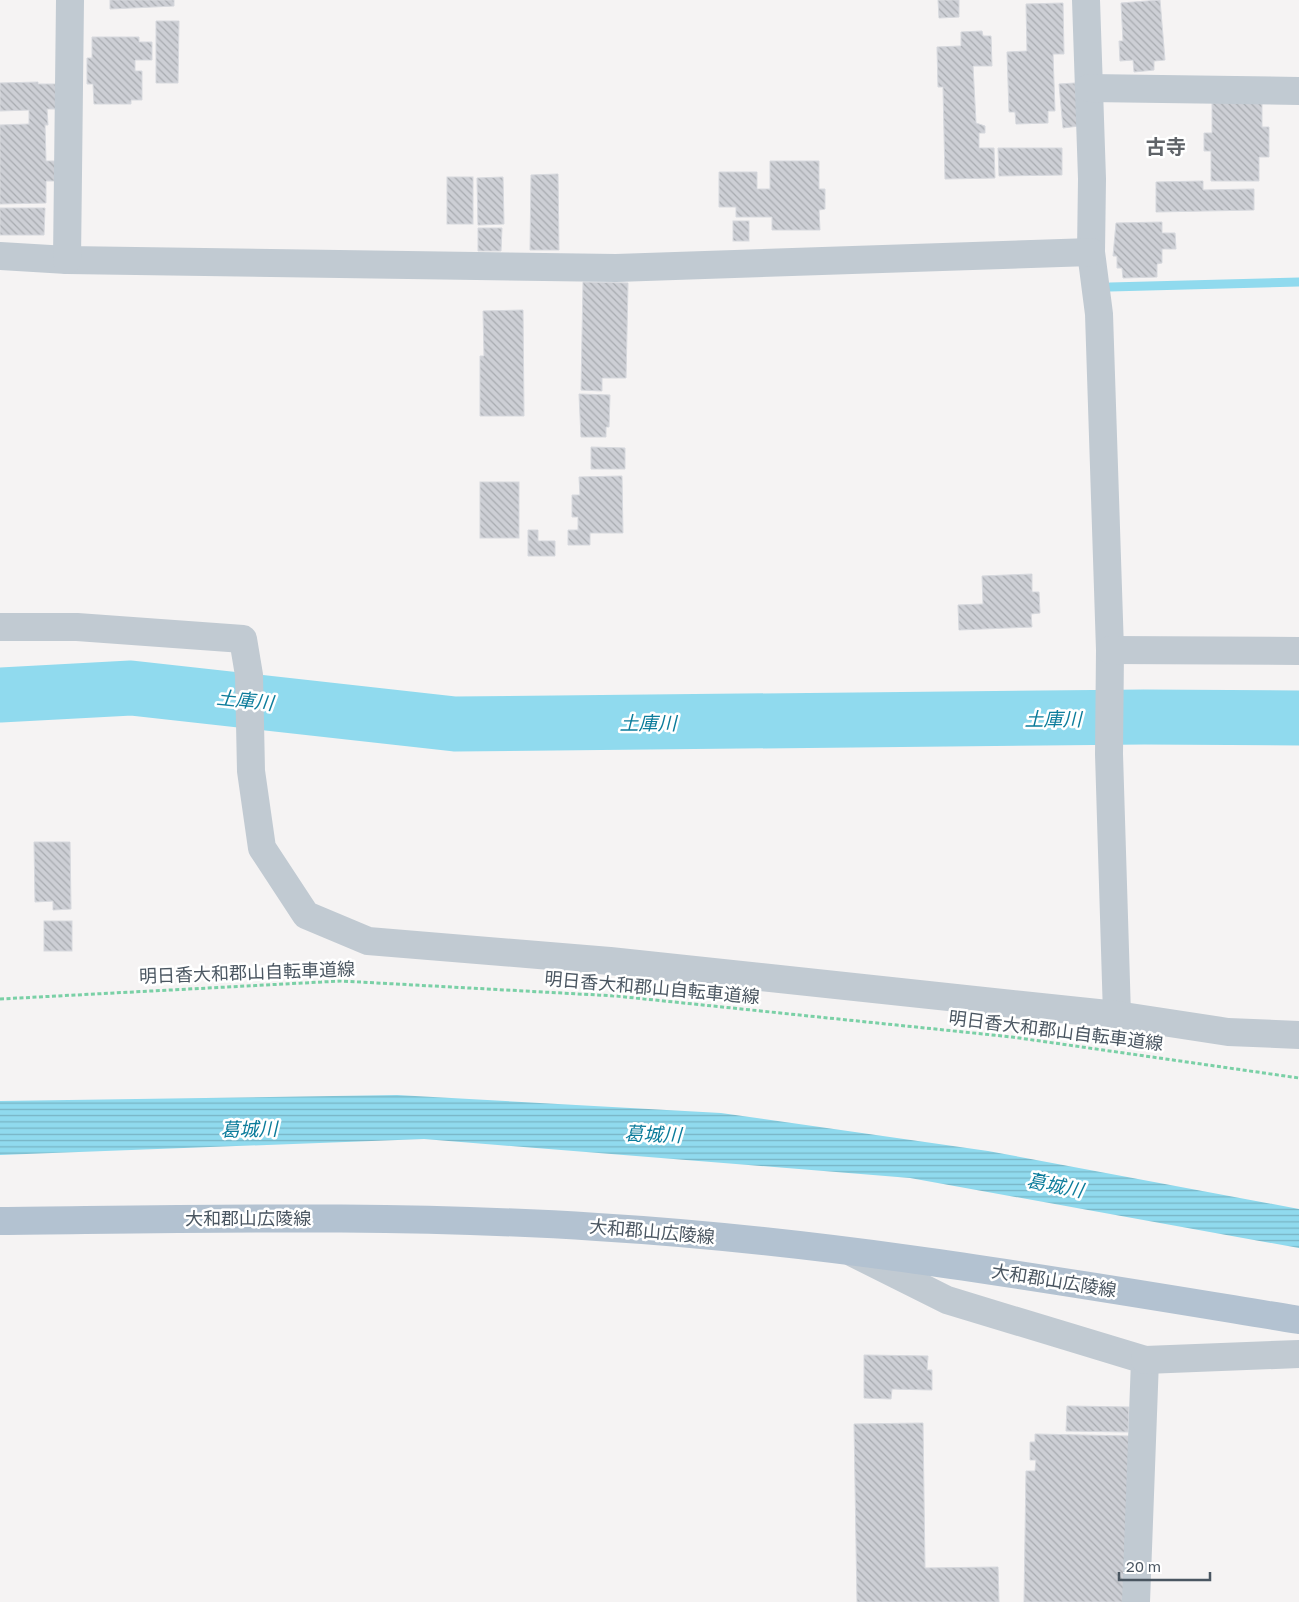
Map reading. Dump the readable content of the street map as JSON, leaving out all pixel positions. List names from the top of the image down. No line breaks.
{"streets":{"main road":["大和郡山広陵線"],"path":["明日香大和郡山自転車道線"]},"districts":["古寺"],"water":["土庫川","葛城川"],"scale_bar":"20 m"}
